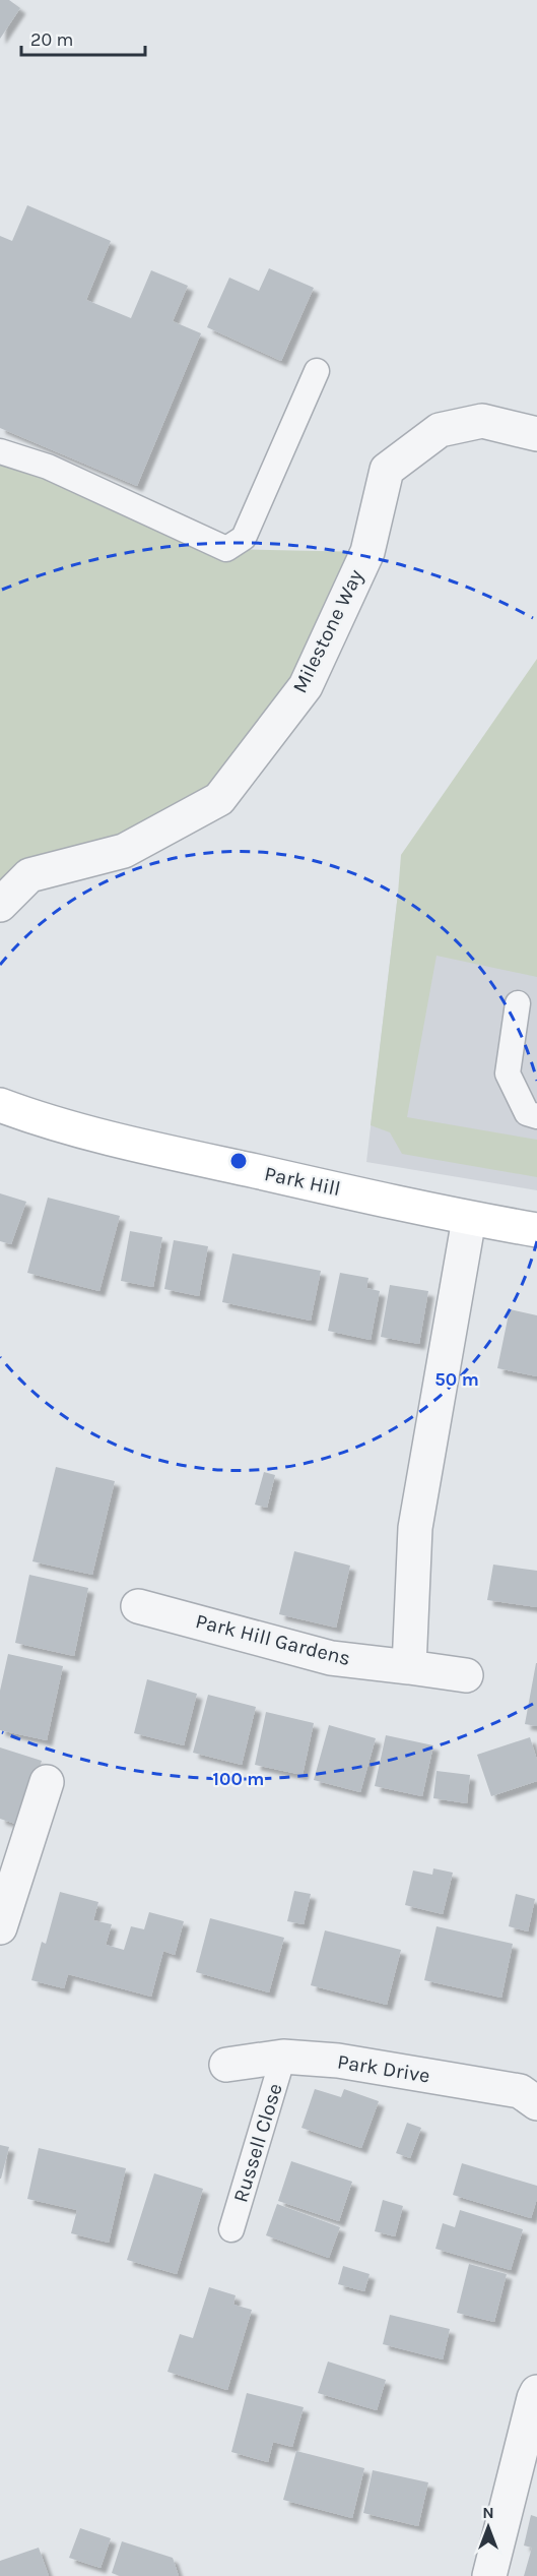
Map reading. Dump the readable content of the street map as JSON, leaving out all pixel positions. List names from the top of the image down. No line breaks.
{"streets":{"street":["Milestone Way","Park Hill","Park Hill Gardens","Park Drive"],"lane":["Russell Close"]},"crossings":[["Park Drive","Russell Close"]],"scale_bar":"20 m","north":"top","rings":["50 m","100 m"]}
